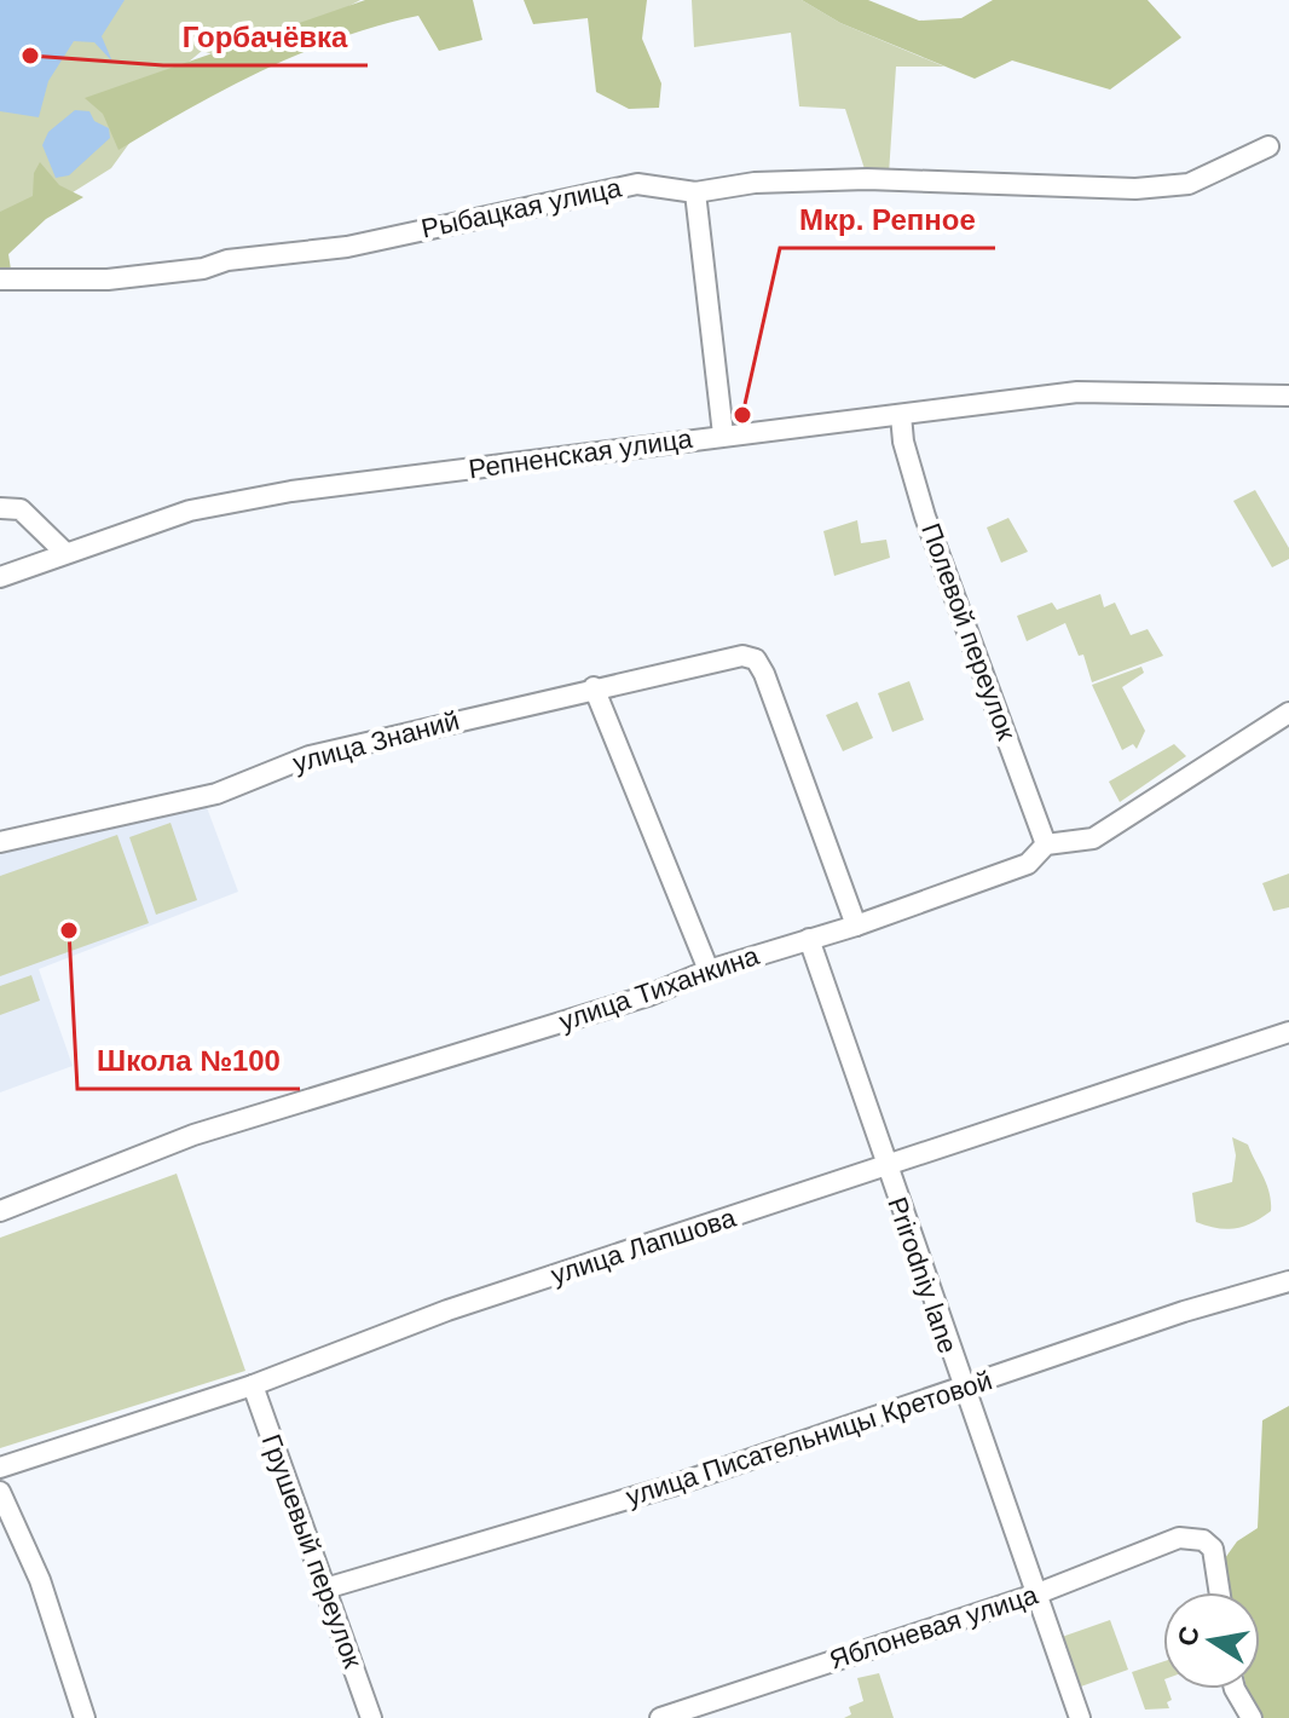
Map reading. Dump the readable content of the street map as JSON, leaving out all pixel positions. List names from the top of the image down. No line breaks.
{"streets":{"street":["Рыбацкая улица","Репненская улица","Полевой переулок","улица Знаний","улица Тиханкина","улица Лапшова","Prirodniy lane","улица Писательницы Кретовой","Грушевый переулок","Яблоневая улица"]},"crossings":[["Репненская улица","Полевой переулок"],["Полевой переулок","улица Тиханкина"],["улица Знаний","улица Тиханкина"],["улица Тиханкина","Prirodniy lane"],["улица Лапшова","Prirodniy lane"],["улица Лапшова","Грушевый переулок"],["Prirodniy lane","улица Писательницы Кретовой"],["Prirodniy lane","Яблоневая улица"],["улица Писательницы Кретовой","Грушевый переулок"]],"places":["Горбачёвка","Мкр. Репное","Школа №100"],"north":"left"}
